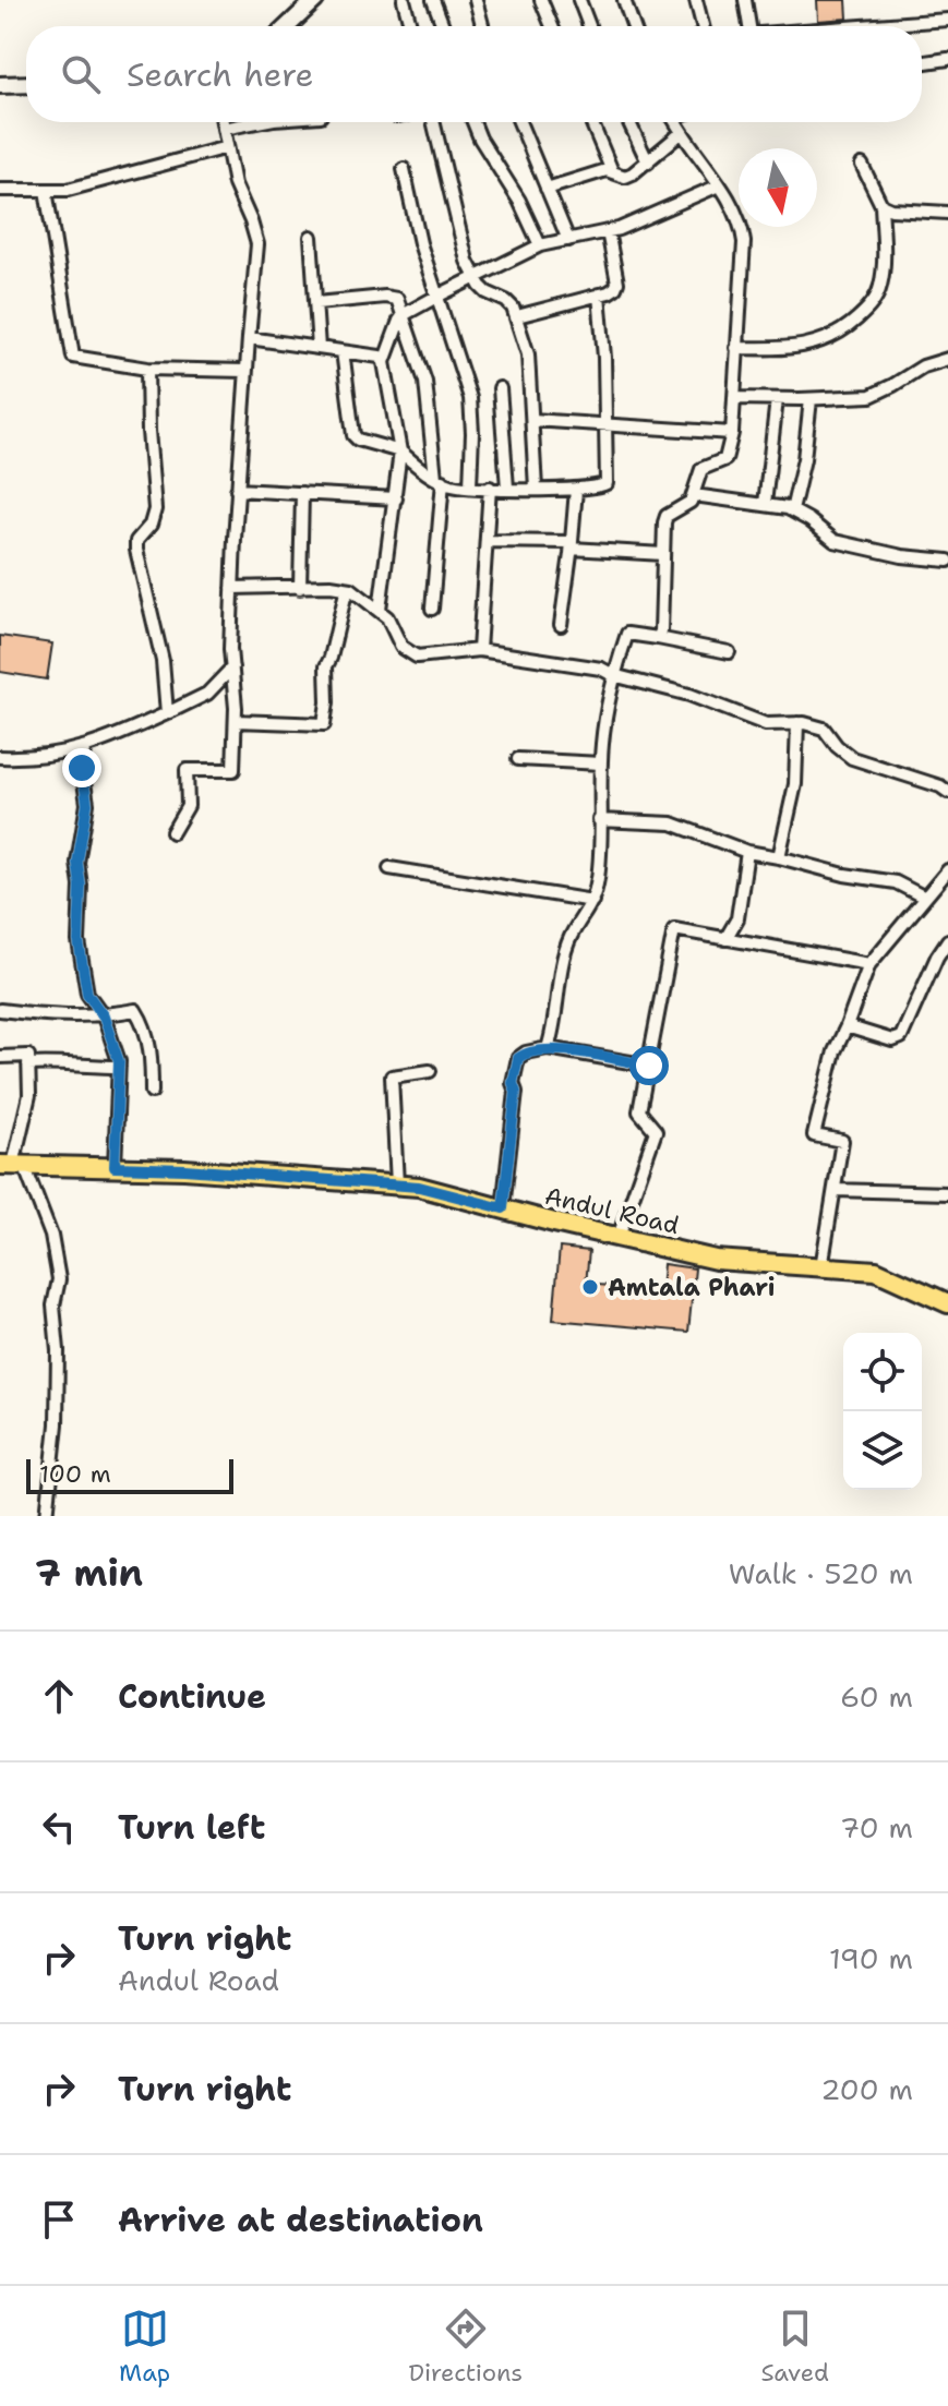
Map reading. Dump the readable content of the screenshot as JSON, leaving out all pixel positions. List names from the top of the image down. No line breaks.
{"streets":{"main road":["Andul Road"]},"places":["Amtala Phari"],"scale_bar":"100 m","north":"bottom","page":{"search":"Search here","scale":"100 m","heading":["7 min","Walk · 520 m"],"list":[["Continue","60 m"],["Turn left","70 m"],["Turn right","Andul Road","190 m"],["Turn right","200 m"],"Arrive at destination"],"nav":["Map","Directions","Saved"]}}
